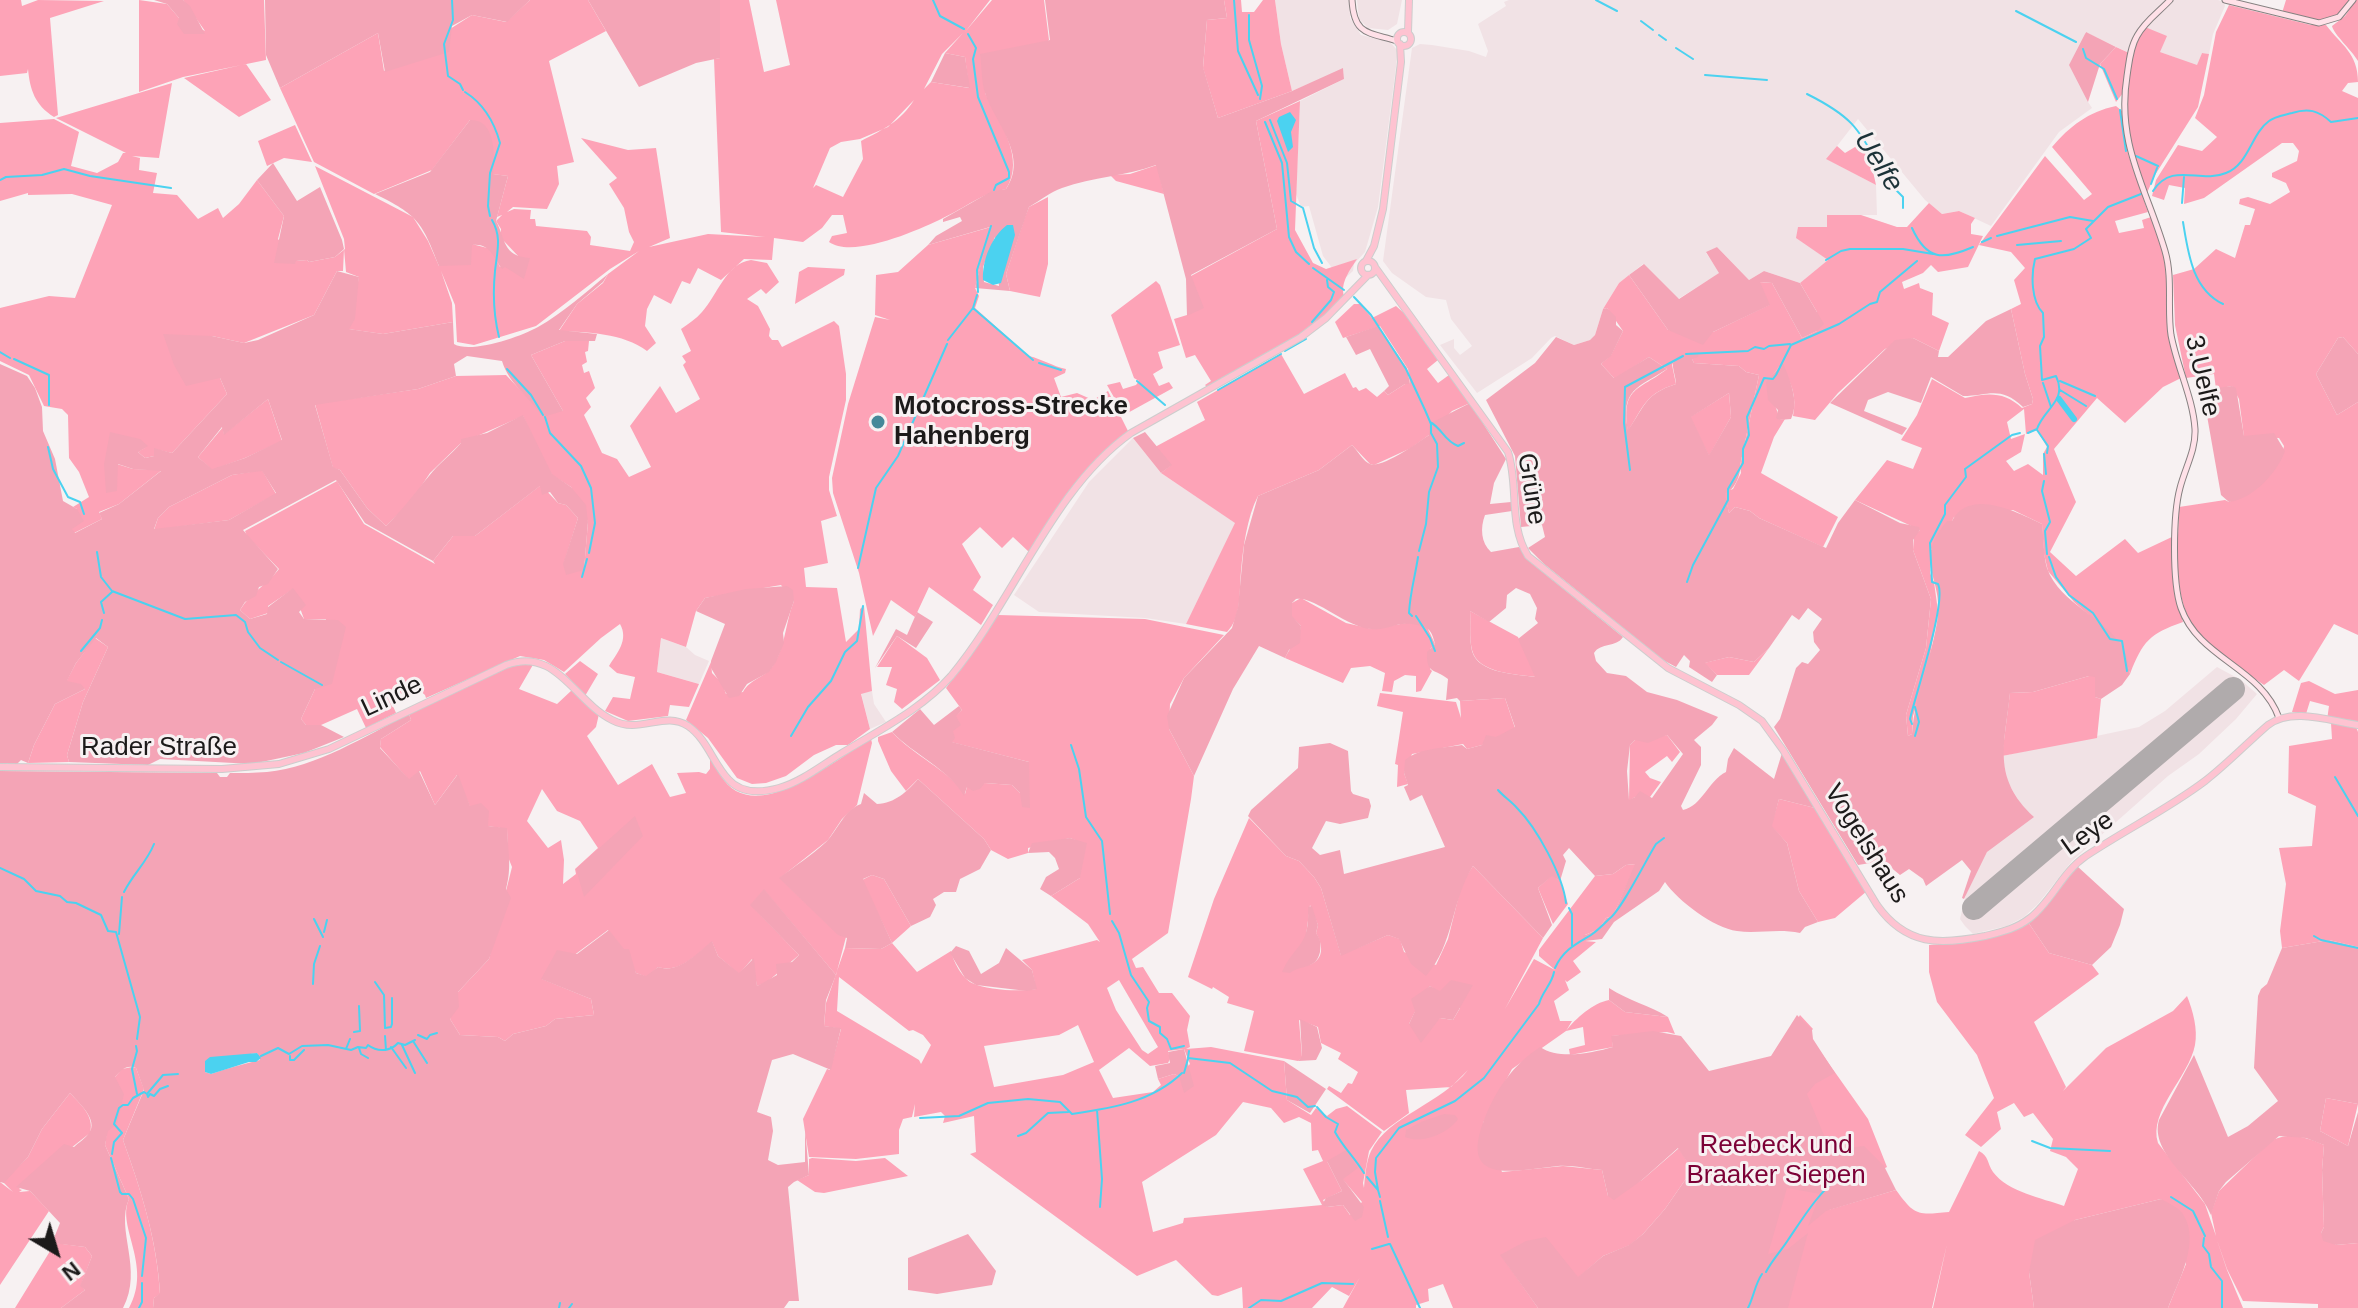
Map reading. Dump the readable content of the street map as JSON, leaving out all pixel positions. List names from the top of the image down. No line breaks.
{"streets":{"main road":["Grüne","Linde","Rader Straße","Leye","Vogelshaus"],"street":["3.Uelfe"]},"crossings":[["3.Uelfe","Leye"],["Grüne","Linde"],["Grüne","Vogelshaus"],["Linde","Rader Straße"],["Leye","Vogelshaus"]],"water":["Uelfe"],"parks":["Reebeck und Braaker Siepen"],"places":["Motocross-Strecke Hahenberg"],"north":"bottom right"}
